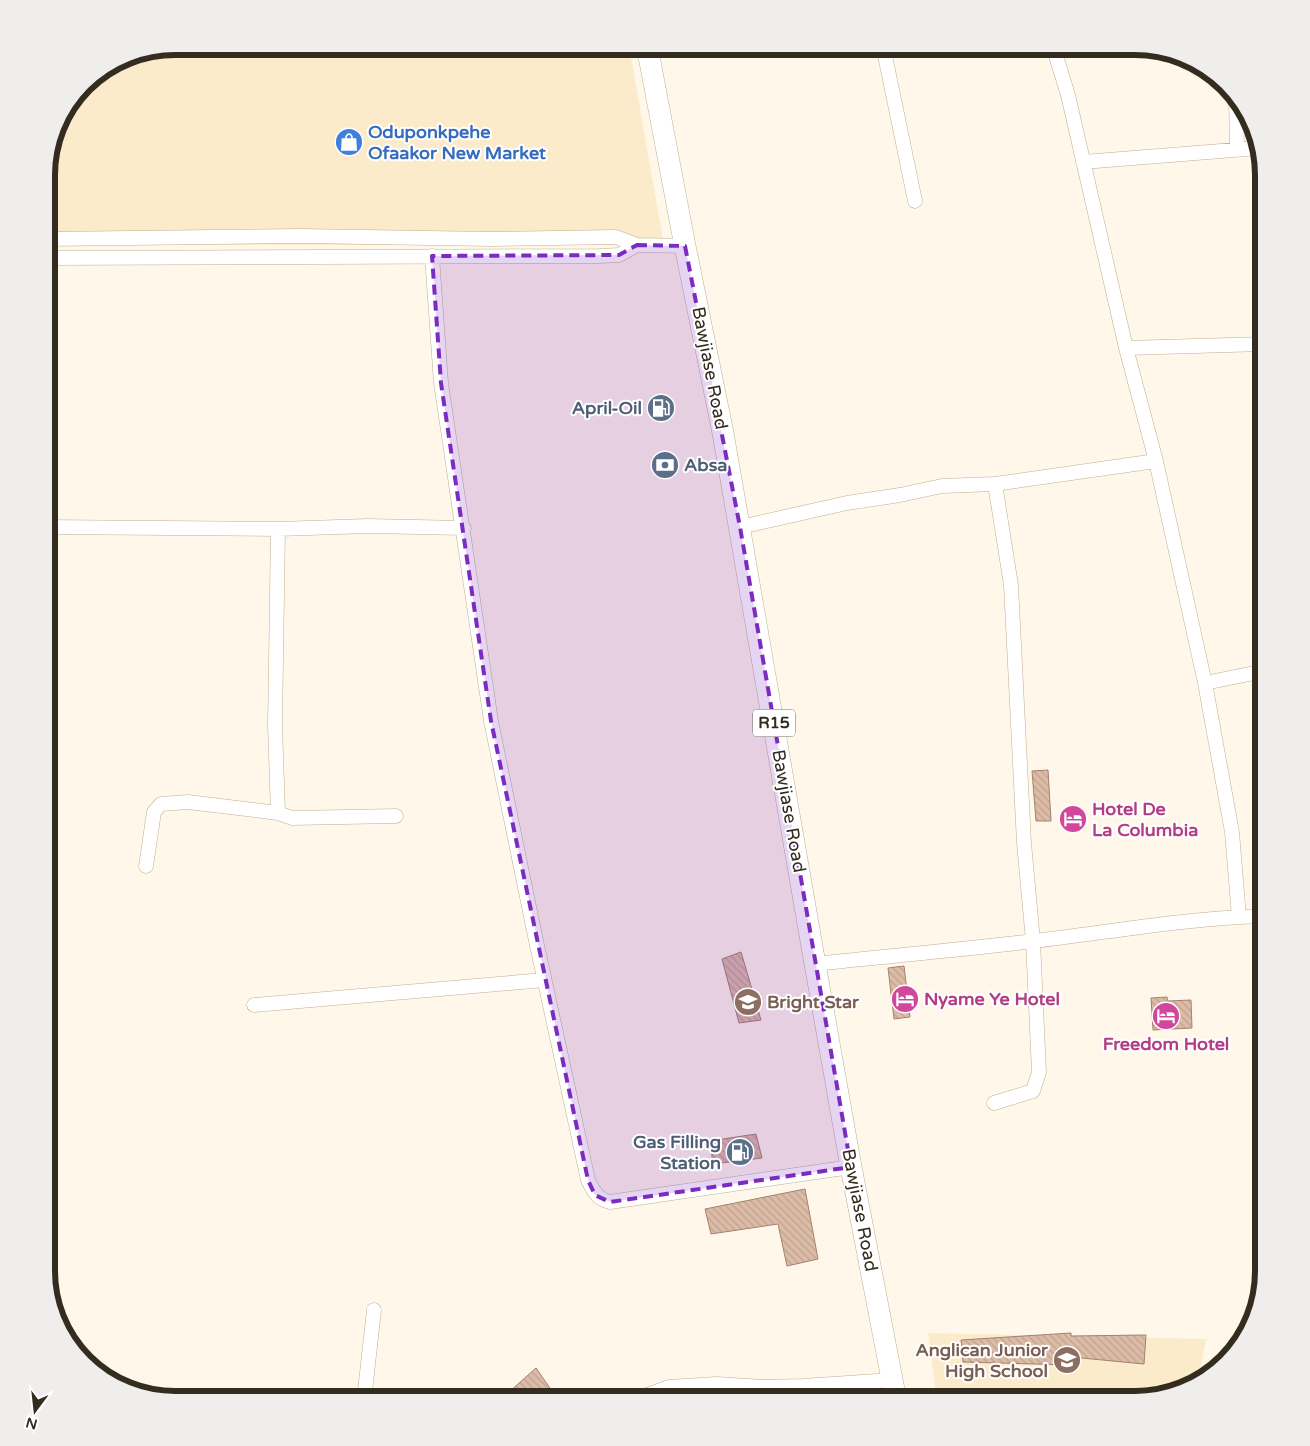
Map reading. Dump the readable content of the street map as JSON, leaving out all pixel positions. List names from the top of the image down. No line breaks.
{"streets":{"main road":["Bawjiase Road","R15"]},"places":{"shop":["Oduponkpehe Ofaakor New Market"],"fuel station":["April-Oil","Gas Filling Station"],"bank":["Absa"],"hotel":["Hotel De La Columbia","Nyame Ye Hotel","Freedom Hotel"],"school or university":["Bright Star","Anglican Junior High School"]},"north":"bottom"}
